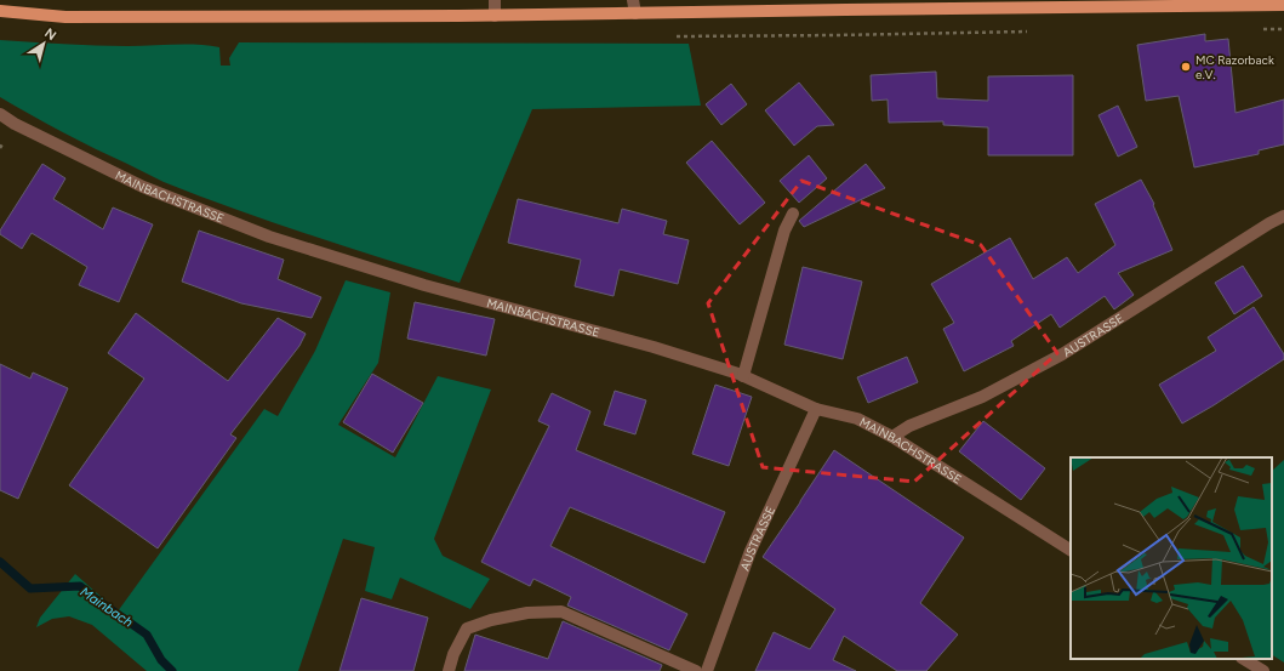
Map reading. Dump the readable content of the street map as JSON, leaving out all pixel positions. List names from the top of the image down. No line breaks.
{"streets":{"street":["MAINBACHSTRASSE","AUSTRASSE"]},"crossings":[["MAINBACHSTRASSE","AUSTRASSE"]],"water":["Mainbach"],"places":["MC Razorback e.V."],"north":"top right"}
